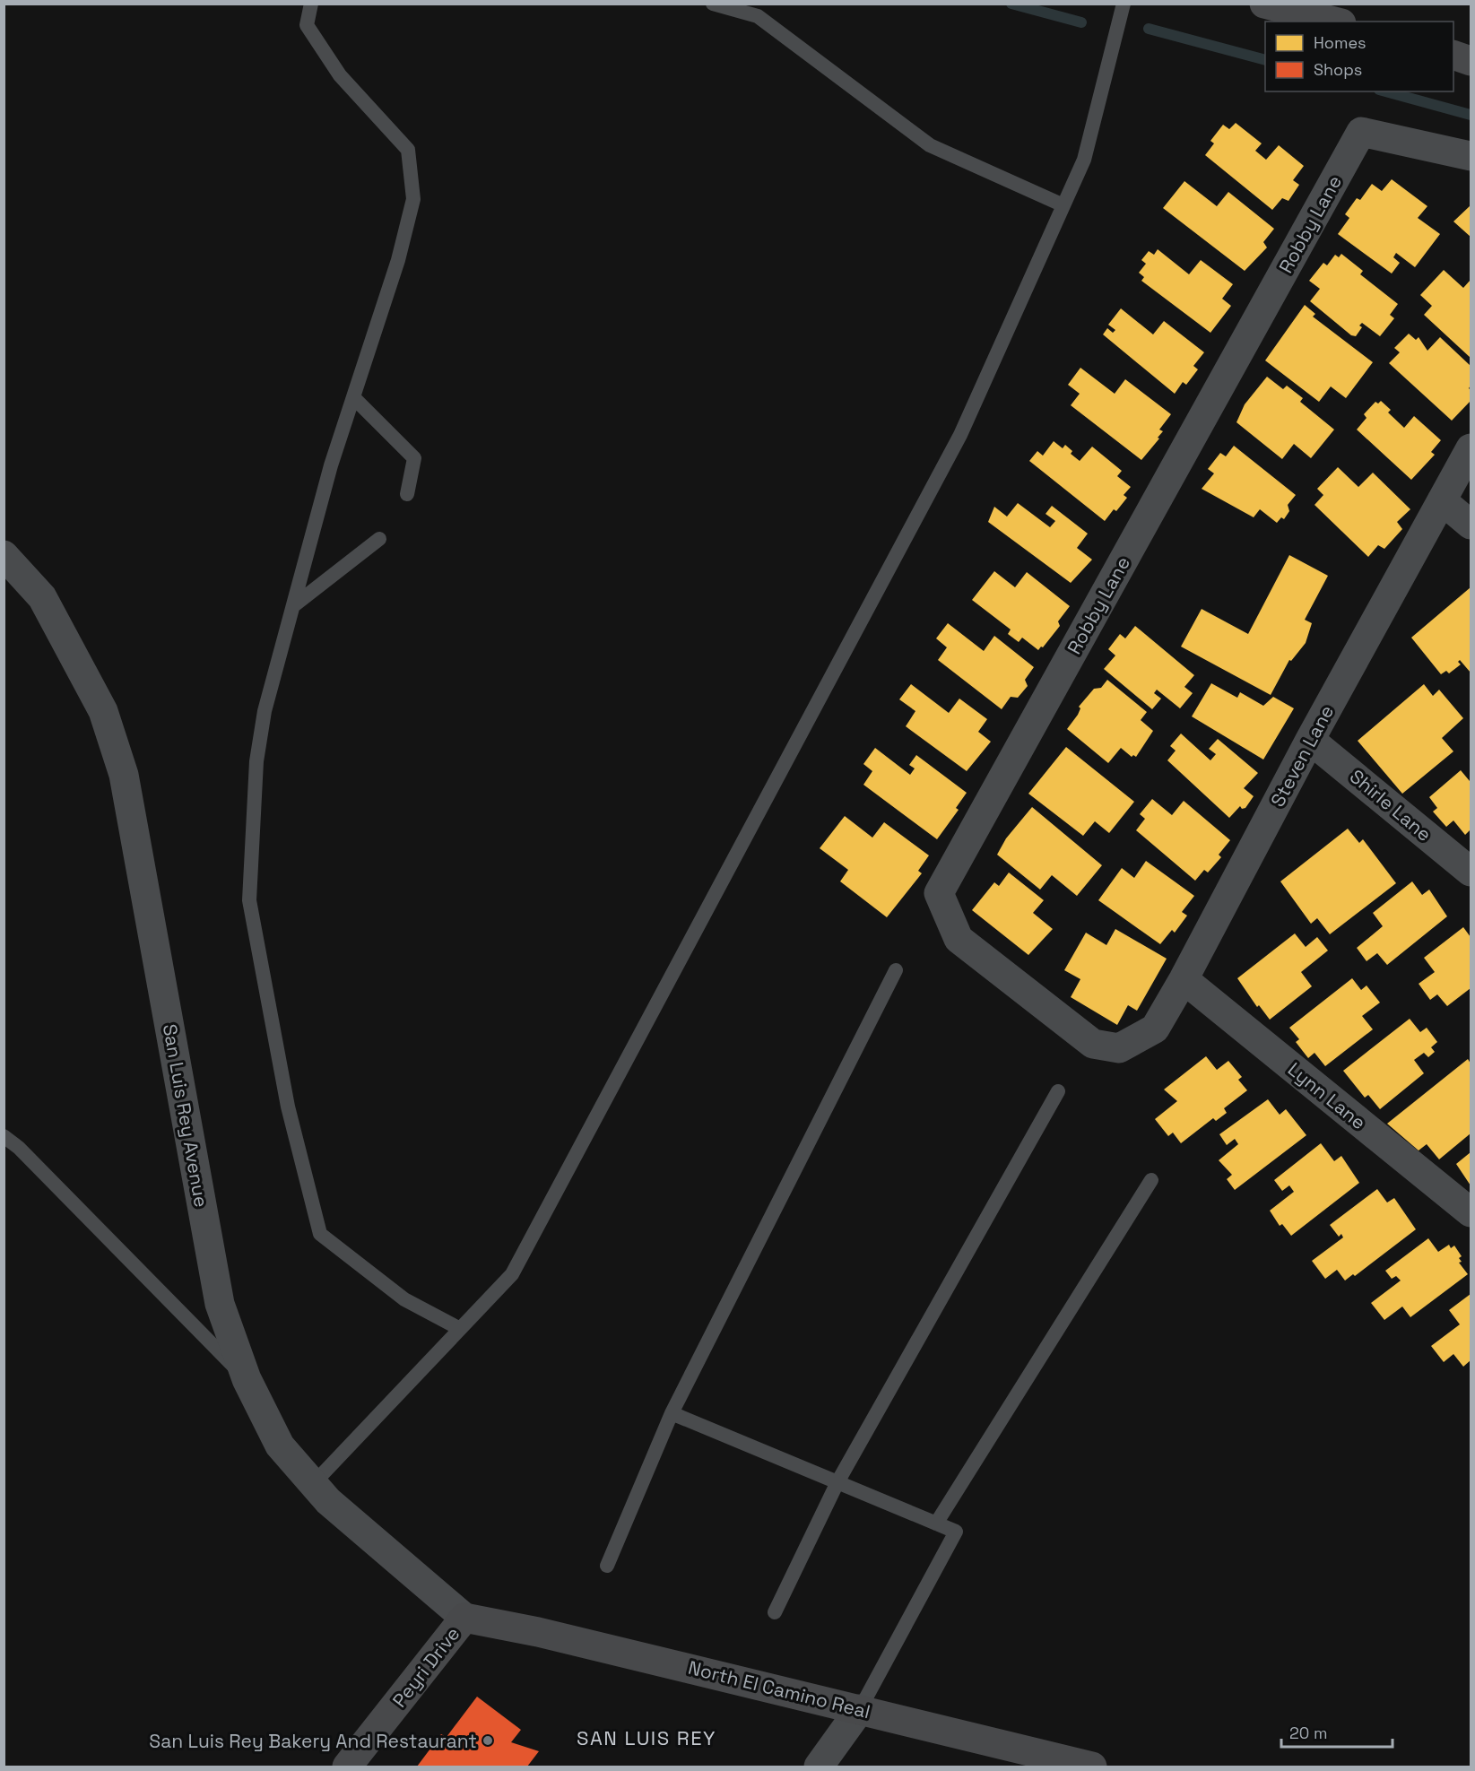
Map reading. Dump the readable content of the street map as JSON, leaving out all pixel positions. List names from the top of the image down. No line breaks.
{"streets":{"street":["Robby Lane","Steven Lane","Shirle Lane","Lynn Lane","San Luis Rey Avenue","Peyri Drive","North El Camino Real"]},"crossings":[["Robby Lane","Steven Lane"],["Steven Lane","Shirle Lane"],["Steven Lane","Lynn Lane"],["San Luis Rey Avenue","Peyri Drive"],["San Luis Rey Avenue","North El Camino Real"],["Peyri Drive","North El Camino Real"]],"districts":["SAN LUIS REY"],"places":["San Luis Rey Bakery And Restaurant"],"legend":["Homes","Shops"],"scale_bar":"20 m"}
